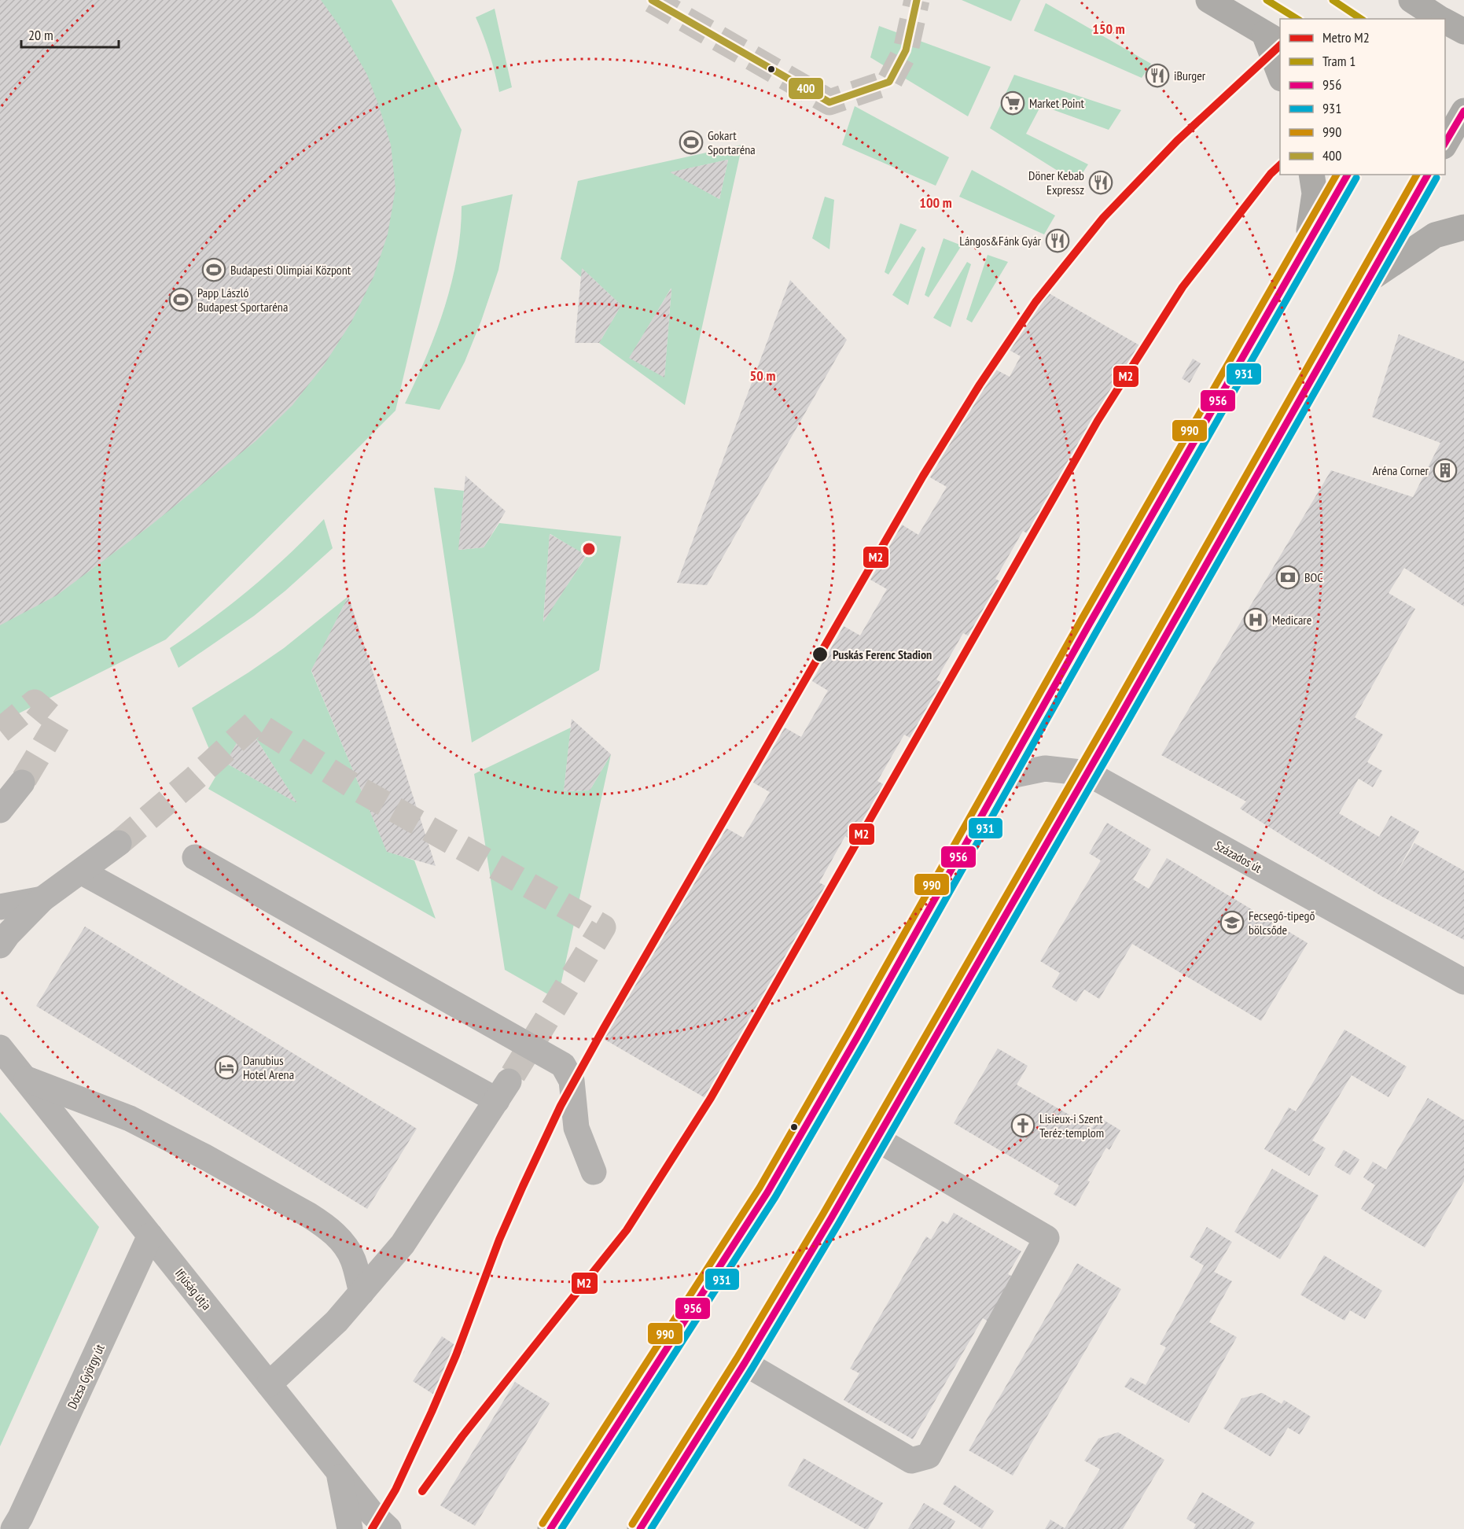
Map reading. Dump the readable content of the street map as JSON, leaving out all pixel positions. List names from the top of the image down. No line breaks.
{"streets":{"street":["Százados út","Ifjúság útja","Dózsa György út"]},"crossings":[["Ifjúság útja","Dózsa György út"]],"places":{"restaurant":["iBurger","Döner Kebab Expressz","Lángos&Fánk Gyár"],"supermarket":["Market Point"],"sports":["Gokart Sportaréna","Budapesti Olimpiai Központ","Papp László Budapest Sportaréna"],"building":["Aréna Corner"],"bank":["BOC"],"hospital":["Medicare"],"other":["Puskás Ferenc Stadion"],"school or university":["Fecsegő-tipegő bölcsőde"],"hotel":["Danubius Hotel Arena"],"church":["Lisieux-i Szent Teréz-templom"]},"lines":["tram line 1","transit line 400","metro line M2","transit line 956","transit line 990","transit line 931"],"legend":["Metro M2","Tram 1","956","931","990","400"],"scale_bar":"20 m","rings":["150 m","100 m","50 m"]}
